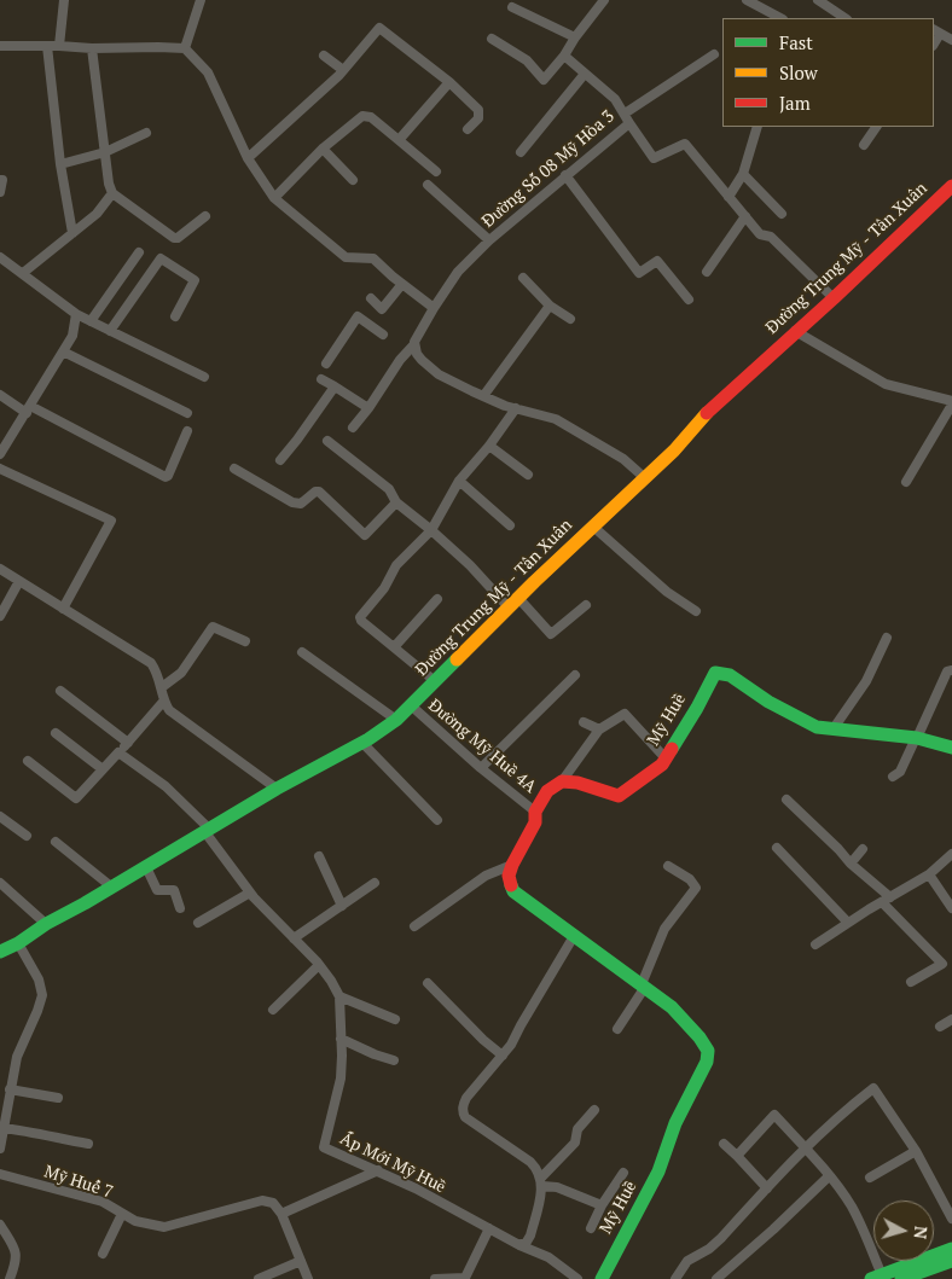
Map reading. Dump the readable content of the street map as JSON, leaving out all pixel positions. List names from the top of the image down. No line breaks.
{"streets":{"street":["Đường Số 08 Mỹ Hòa 3","Đường Trung Mỹ - Tân Xuân","Mỹ Huề","Đường Mỹ Huề 4A","Ấp Mới Mỹ Huề","Mỹ Huế 7"]},"crossings":[["Đường Trung Mỹ - Tân Xuân","Đường Mỹ Huề 4A"]],"legend":["Fast","Slow","Jam"],"north":"right"}
